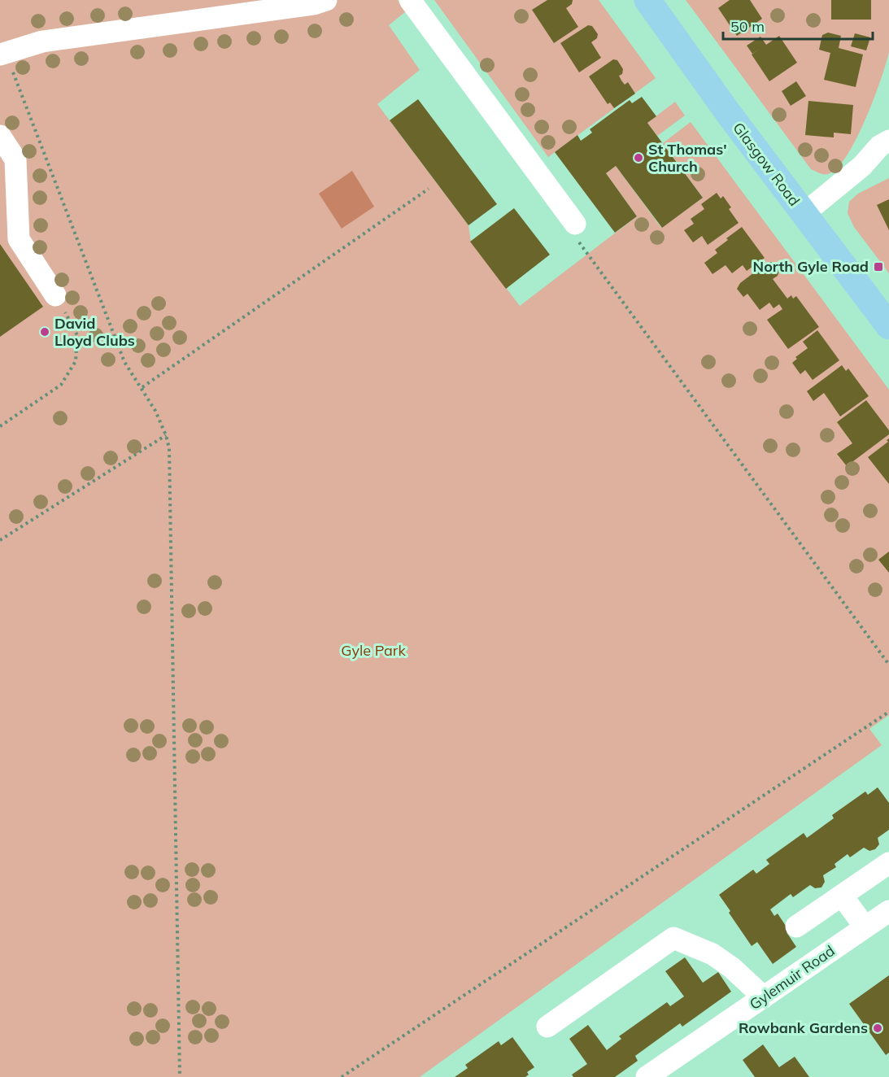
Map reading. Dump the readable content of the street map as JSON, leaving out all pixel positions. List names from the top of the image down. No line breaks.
{"streets":{"main road":["Glasgow Road"],"street":["Gylemuir Road"]},"parks":["Gyle Park"],"places":{"other":["St Thomas' Church","David Lloyd Clubs","Rowbank Gardens"],"transit":["North Gyle Road"]},"scale_bar":"50 m"}
